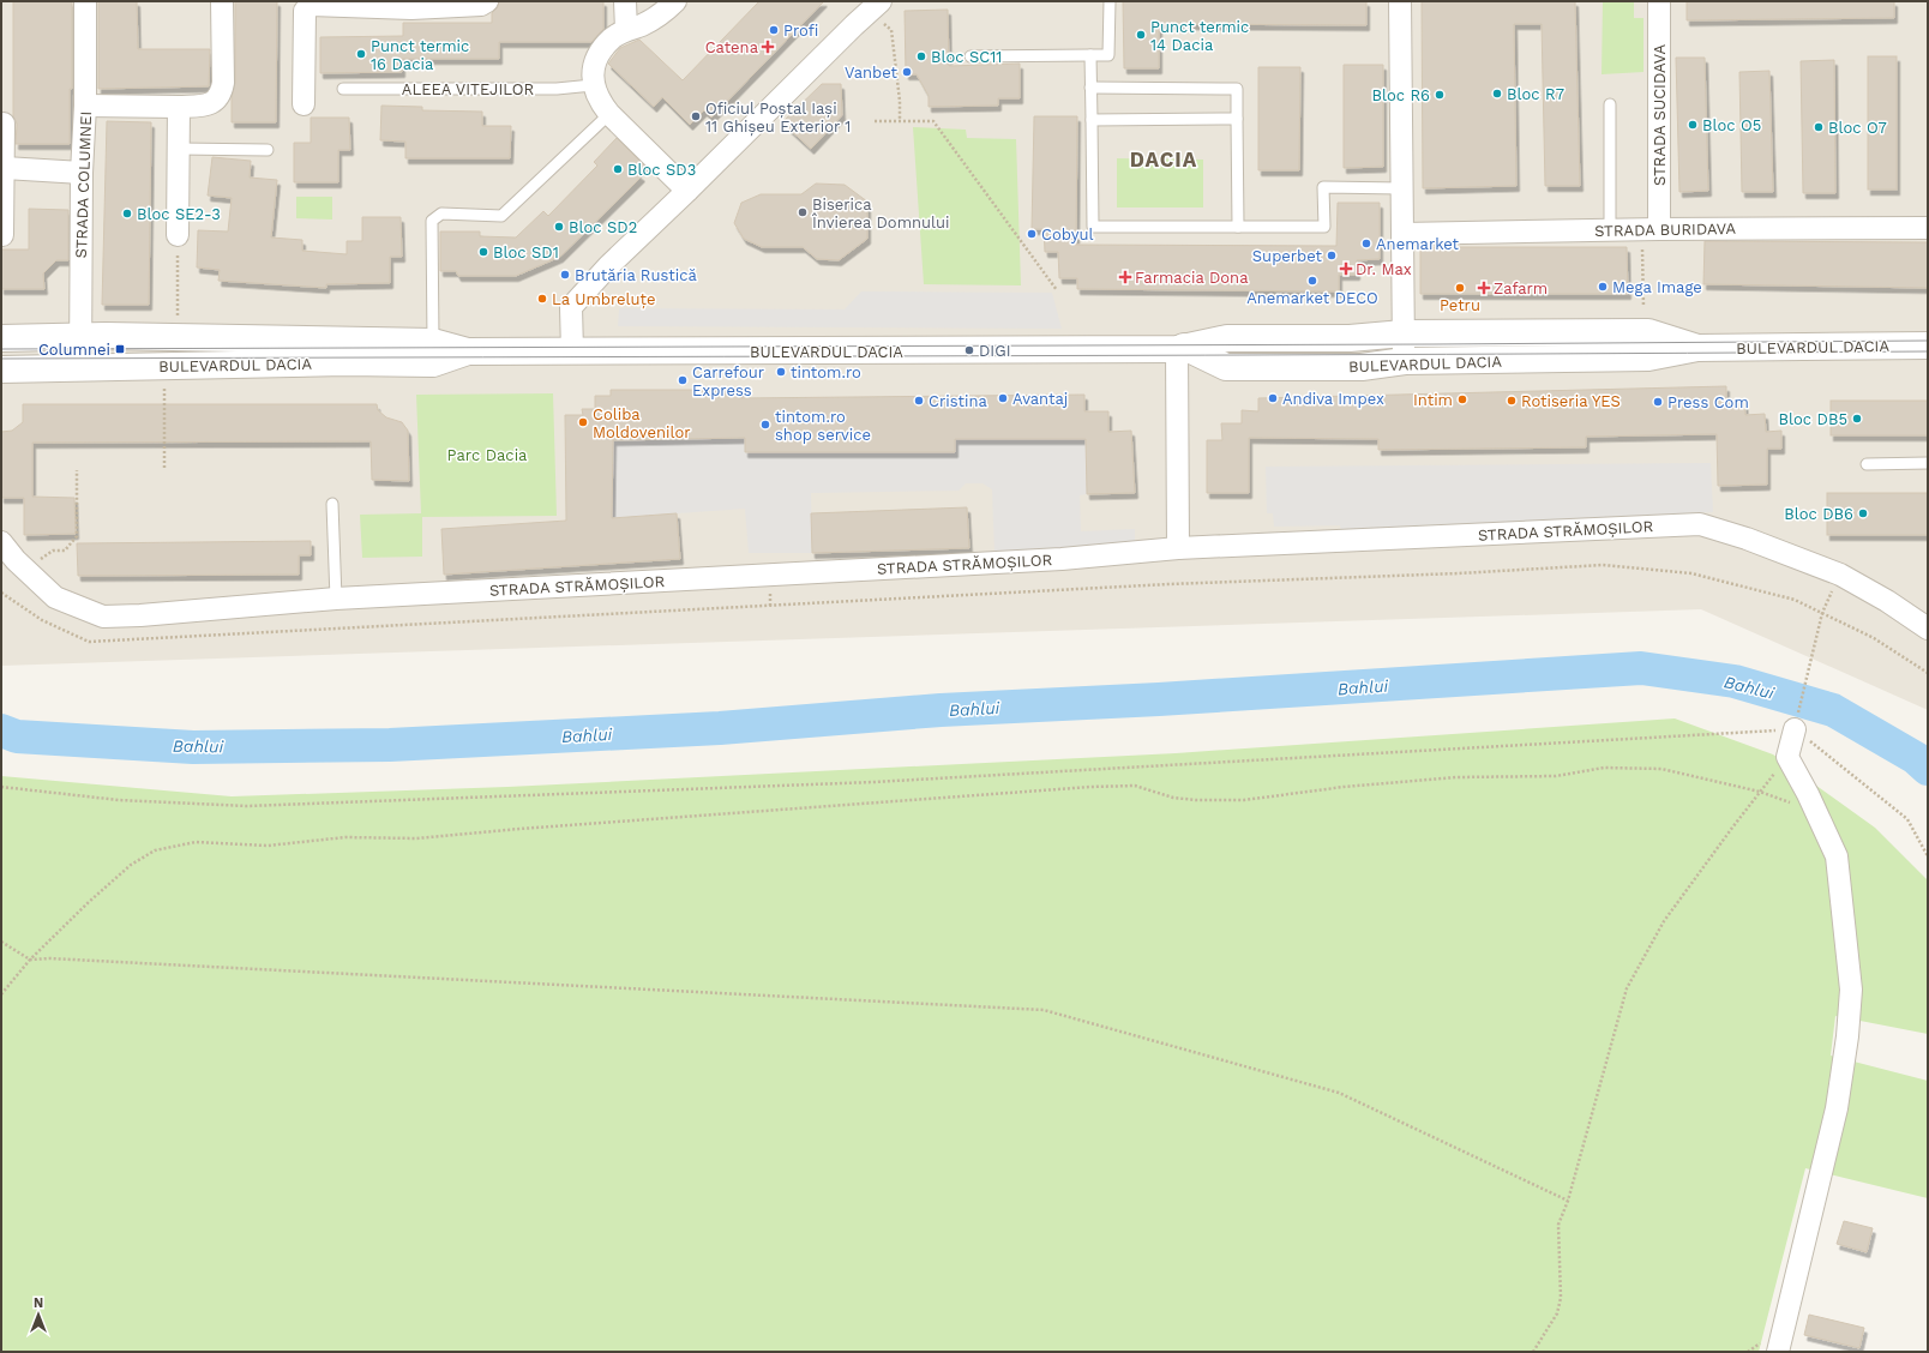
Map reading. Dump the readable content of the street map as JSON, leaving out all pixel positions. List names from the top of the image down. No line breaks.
{"streets":{"street":["STRADA SUCIDAVA","STRADA COLUMNEI","STRADA BURIDAVA","BULEVARDUL DACIA","STRADA STRĂMOȘILOR"],"lane":["ALEEA VITEJILOR"]},"crossings":[["STRADA SUCIDAVA","STRADA BURIDAVA"],["STRADA COLUMNEI","BULEVARDUL DACIA"]],"districts":["DACIA"],"water":["Bahlui"],"parks":["Parc Dacia"],"places":{"other":["Profi","Punct termic 14 Dacia","Punct termic 16 Dacia","Bloc SC11","Vanbet","Bloc R7","Bloc R6","Oficiul Poștal Iași 11 Ghișeu Exterior 1","Bloc O5","Bloc O7","Bloc SD3","Biserica Învierea Domnului","Bloc SE2-3","Bloc SD2","Cobyul","Anemarket","Bloc SD1","Superbet","Brutăria Rustică","Anemarket DECO","Mega Image","Petru","La Umbreluțe","DIGI","tintom.ro","Carrefour Express","Avantaj","Andiva Impex","Intim","Cristina","Rotiseria YES","Press Com","Bloc DB5","Coliba Moldovenilor","tintom.ro shop service","Bloc DB6"],"health":["Catena","Dr. Max","Farmacia Dona","Zafarm"],"transit":["Columnei"]},"north":"top"}
